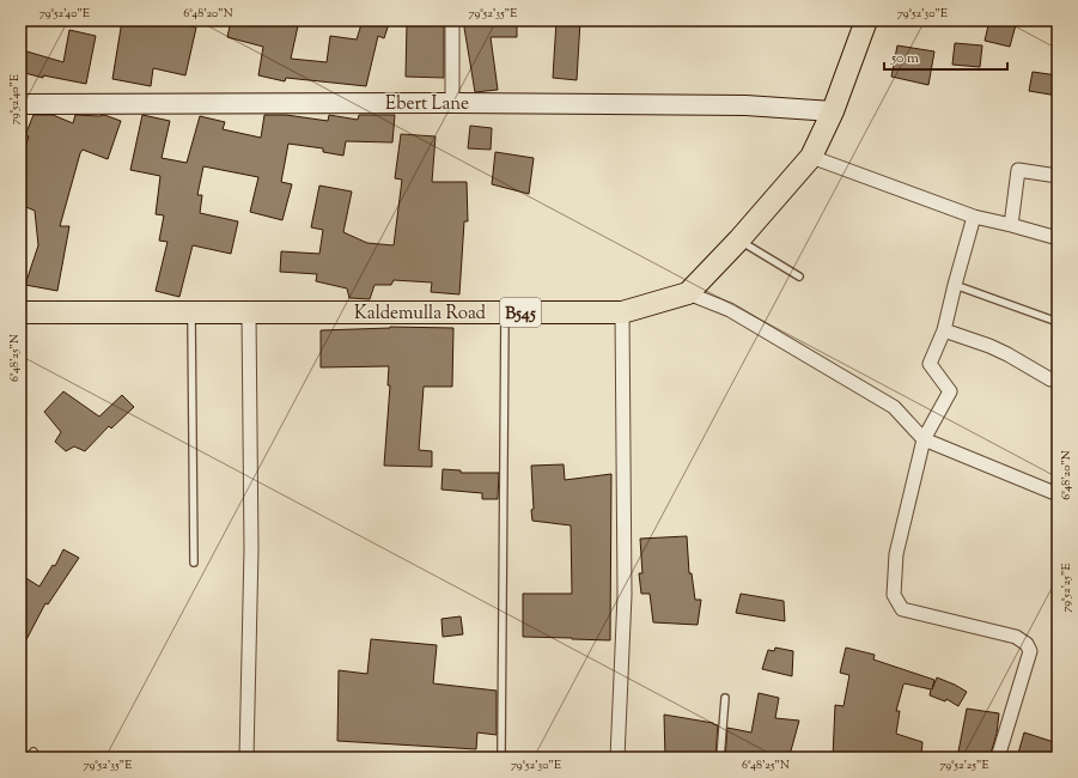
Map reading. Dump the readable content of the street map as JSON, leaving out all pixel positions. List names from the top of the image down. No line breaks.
{"streets":{"main road":["Kaldemulla Road","B545"],"street":["Ebert Lane"]},"scale_bar":"50 m","coordinates":["79°52'40\"E","6°48'20\"N","79°52'35\"E","79°52'30\"E","6°48'25\"N","79°52'25\"E"]}
